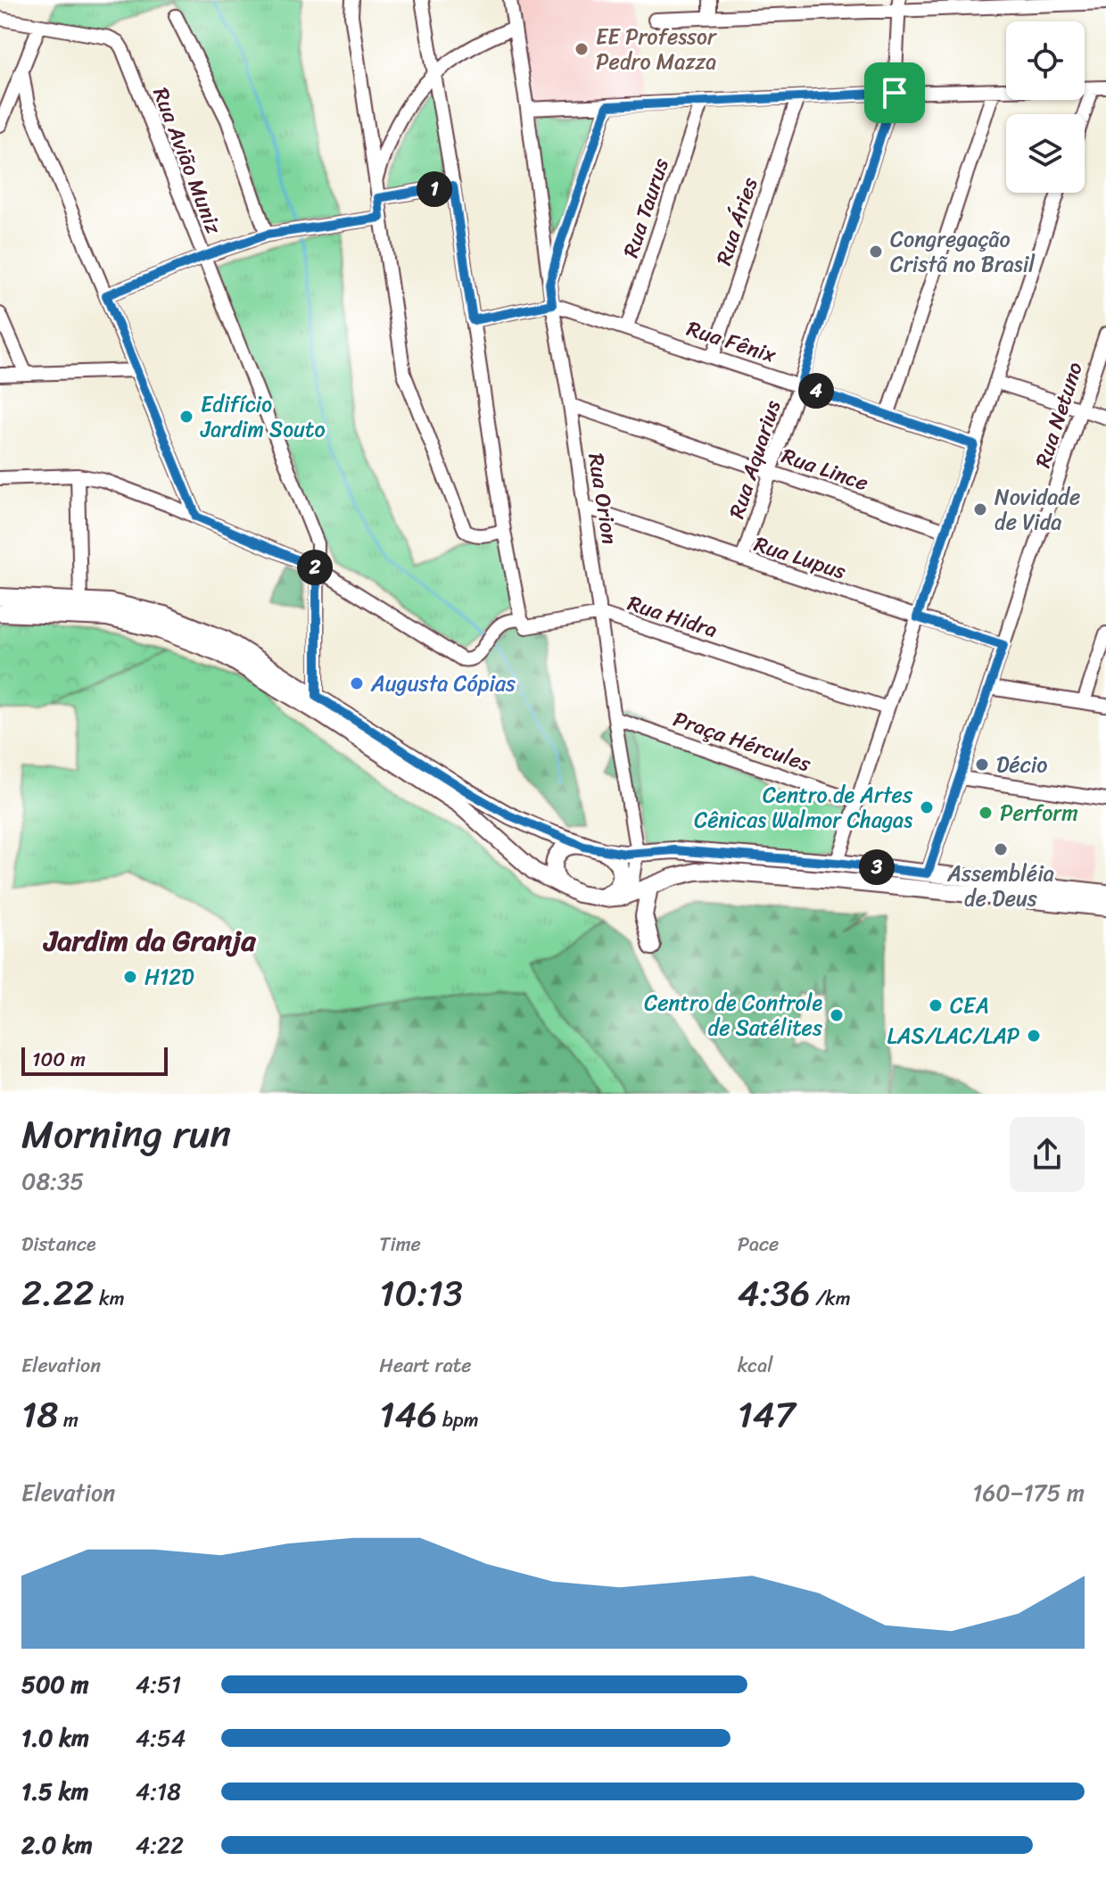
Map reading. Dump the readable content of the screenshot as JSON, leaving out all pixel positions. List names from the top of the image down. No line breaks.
{"streets":{"street":["Rua Avião Muniz","Rua Taurus","Rua Áries","Rua Fênix","Rua Netuno","Rua Aquarius","Rua Lince","Rua Orion","Rua Lupus","Rua Hidra","Praça Hércules"]},"crossings":[["Rua Taurus","Rua Fênix"],["Rua Áries","Rua Fênix"],["Rua Fênix","Rua Aquarius"],["Rua Fênix","Rua Orion"],["Rua Netuno","Rua Lupus"],["Rua Aquarius","Rua Lince"],["Rua Aquarius","Rua Lupus"],["Rua Lince","Rua Orion"],["Rua Orion","Rua Lupus"],["Rua Orion","Rua Hidra"],["Rua Orion","Praça Hércules"]],"districts":["Jardim da Granja"],"places":["EE Professor Pedro Mazza","Congregação Cristã no Brasil","Edifício Jardim Souto","Novidade de Vida","Augusta Cópias","Décio","Centro de Artes Cênicas Walmor Chagas","Perform","Assembléia de Deus","H12D","CEA","Centro de Controle de Satélites","LAS/LAC/LAP"],"scale_bar":"100 m","page":{"pins":["1","4","2","3"],"scale":"100 m","heading":["Morning run","08:35"],"stats":[["Distance","2.22 km"],["Time","10:13"],["Pace","4:36 /km"],["Elevation","18 m"],["Heart rate","146 bpm"],["kcal","147"]],"chart":["Elevation","160–175 m"],"list":[{"name":"500 m","note":"4:51"},{"name":"1.0 km","note":"4:54"},{"name":"1.5 km","note":"4:18"},{"name":"2.0 km","note":"4:22"}]}}
